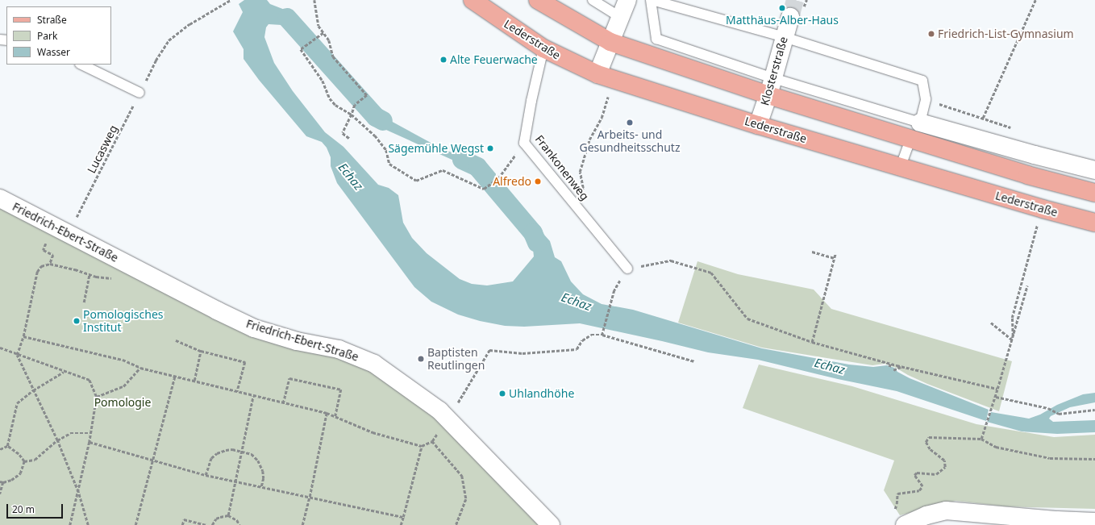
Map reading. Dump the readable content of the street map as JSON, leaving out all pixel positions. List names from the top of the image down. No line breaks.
{"streets":{"main road":["Lederstraße"],"street":["Klosterstraße","Friedrich-Ebert-Straße"],"lane":["Frankonenweg"],"path":["Lucasweg"]},"crossings":[["Lederstraße","Klosterstraße"],["Lederstraße","Frankonenweg"]],"water":["Echaz"],"parks":["Pomologie"],"places":["Matthäus-Alber-Haus","Friedrich-List-Gymnasium","Alte Feuerwache","Arbeits- und Gesundheitsschutz","Sägemühle Wegst","Alfredo","Pomologisches Institut","Baptisten Reutlingen","Uhlandhöhe"],"legend":["Straße","Park","Wasser"],"scale_bar":"20 m"}
